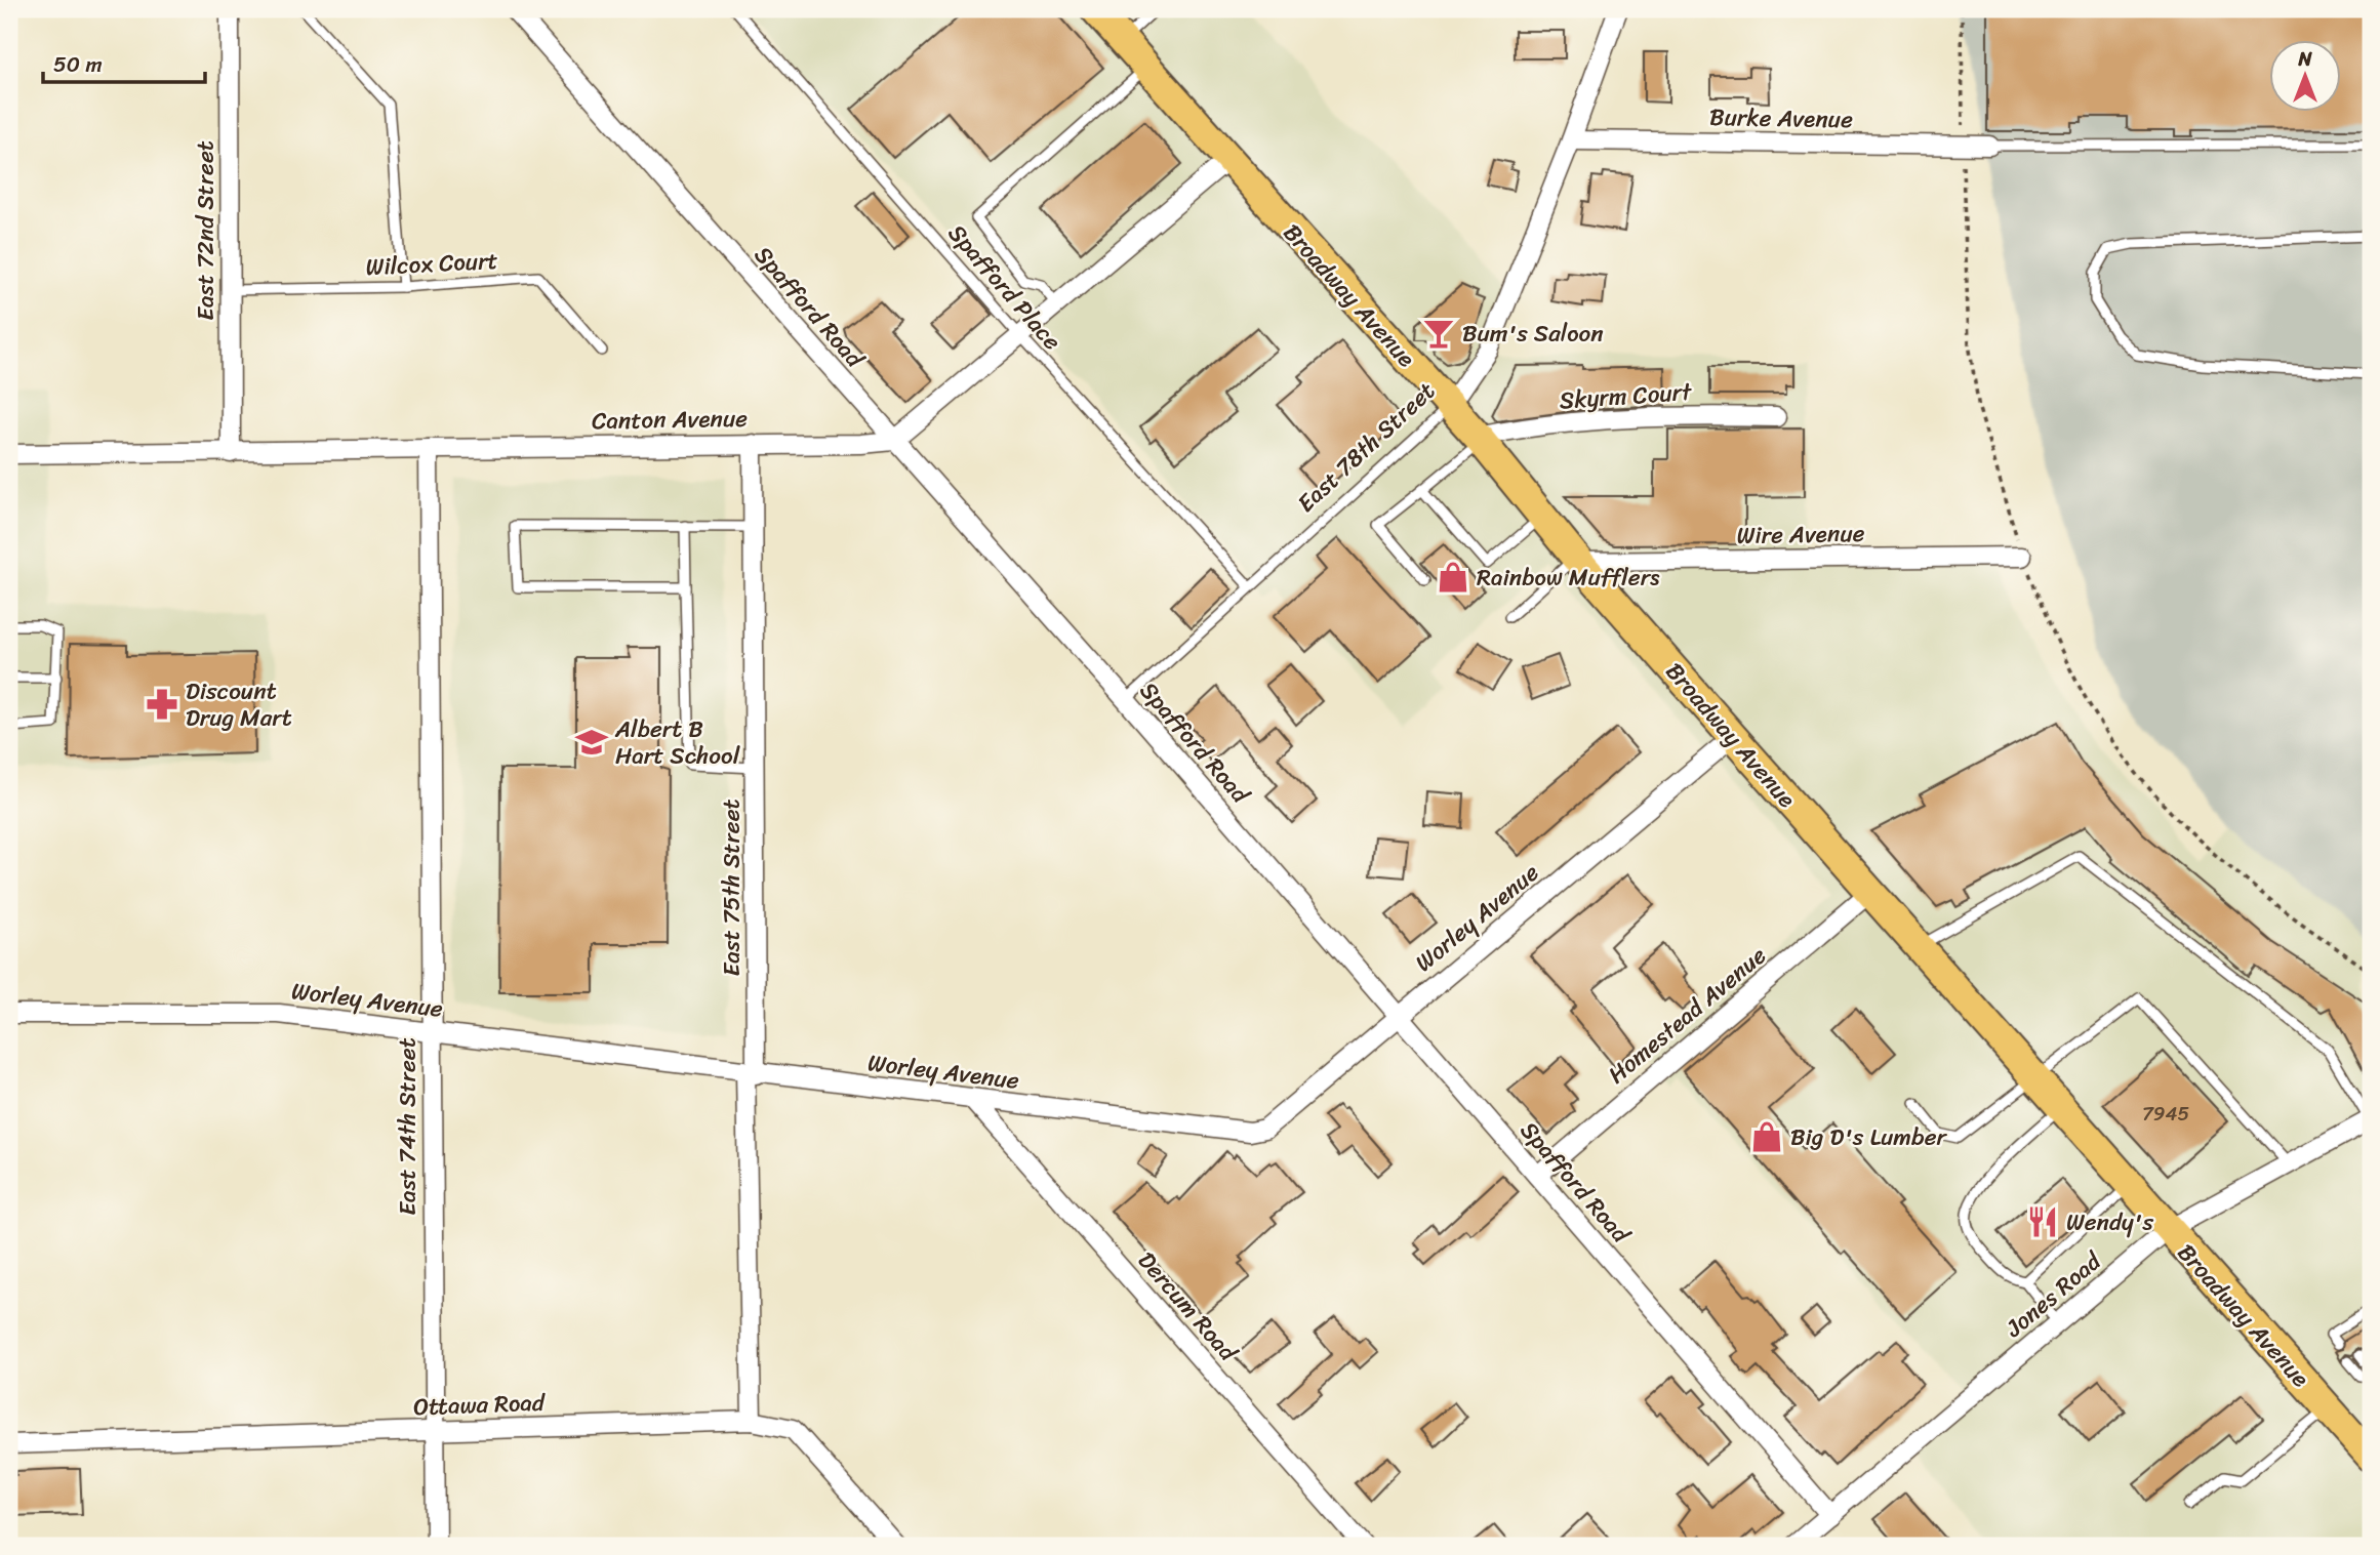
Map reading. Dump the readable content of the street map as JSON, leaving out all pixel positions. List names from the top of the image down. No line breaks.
{"streets":{"main road":["Broadway Avenue"],"street":["Burke Avenue","East 72nd Street","Spafford Road","Skyrm Court","Canton Avenue","East 78th Street","Wire Avenue","East 75th Street","Worley Avenue","Homestead Avenue","East 74th Street","Jones Road","Dercum Road","Ottawa Road"],"lane":["Wilcox Court","Spafford Place"]},"crossings":[["Burke Avenue","East 78th Street"],["East 72nd Street","Wilcox Court"],["East 72nd Street","Canton Avenue"],["Spafford Place","East 78th Street"],["Broadway Avenue","Skyrm Court"],["Broadway Avenue","East 78th Street"],["Broadway Avenue","Wire Avenue"],["Broadway Avenue","Worley Avenue"],["Broadway Avenue","Homestead Avenue"],["Broadway Avenue","Jones Road"],["Spafford Road","Canton Avenue"],["Spafford Road","East 78th Street"],["Spafford Road","Worley Avenue"],["Spafford Road","Homestead Avenue"],["Spafford Road","Jones Road"],["Canton Avenue","East 75th Street"],["Canton Avenue","East 74th Street"],["East 75th Street","Worley Avenue"],["East 75th Street","Ottawa Road"],["Worley Avenue","East 74th Street"],["Worley Avenue","Dercum Road"],["East 74th Street","Ottawa Road"]],"places":{"bar":["Bum's Saloon"],"shop":["Rainbow Mufflers","Big D's Lumber"],"pharmacy":["Discount Drug Mart"],"school or university":["Albert B Hart School"],"restaurant":["Wendy's"]},"house_numbers":["7945"],"scale_bar":"50 m","north":"top"}
